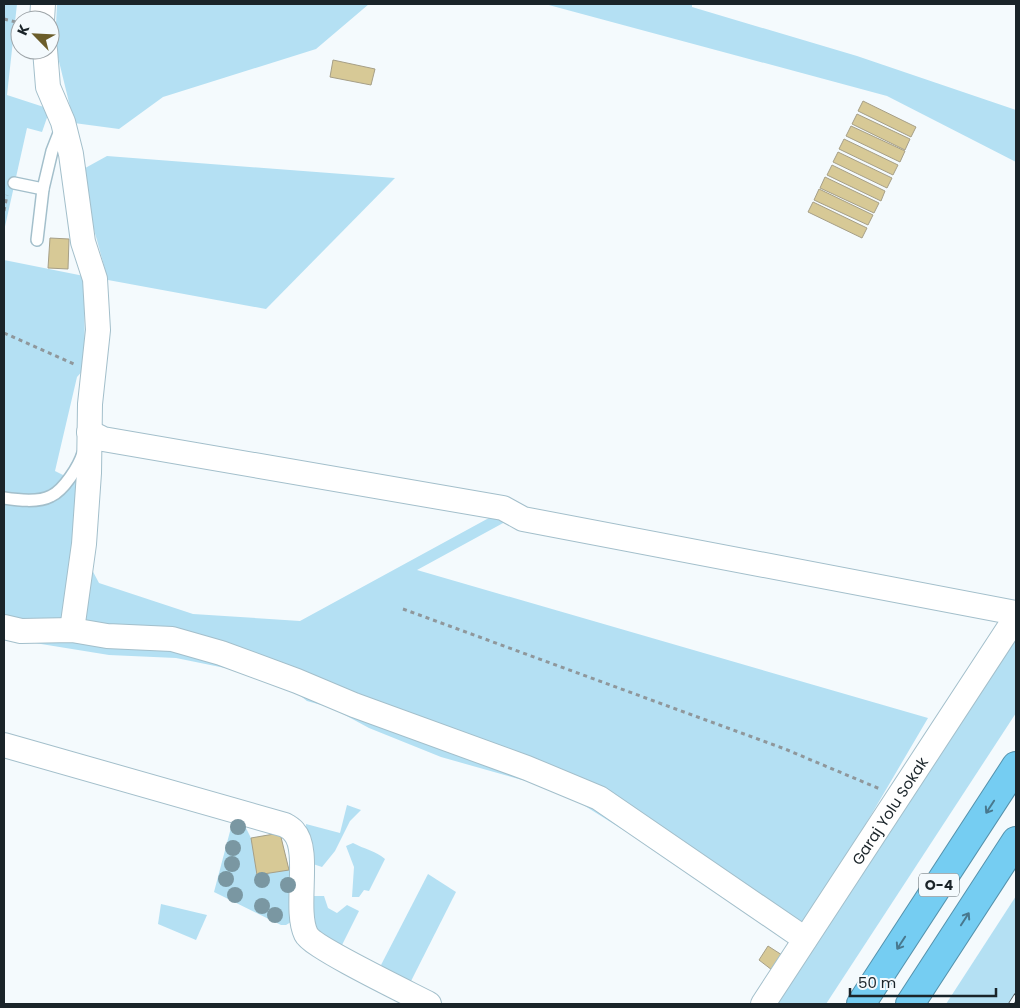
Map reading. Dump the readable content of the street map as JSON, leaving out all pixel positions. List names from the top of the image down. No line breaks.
{"streets":{"highway":["O-4"],"street":["Garaj Yolu Sokak"]},"scale_bar":"50 m","north":"top left"}
